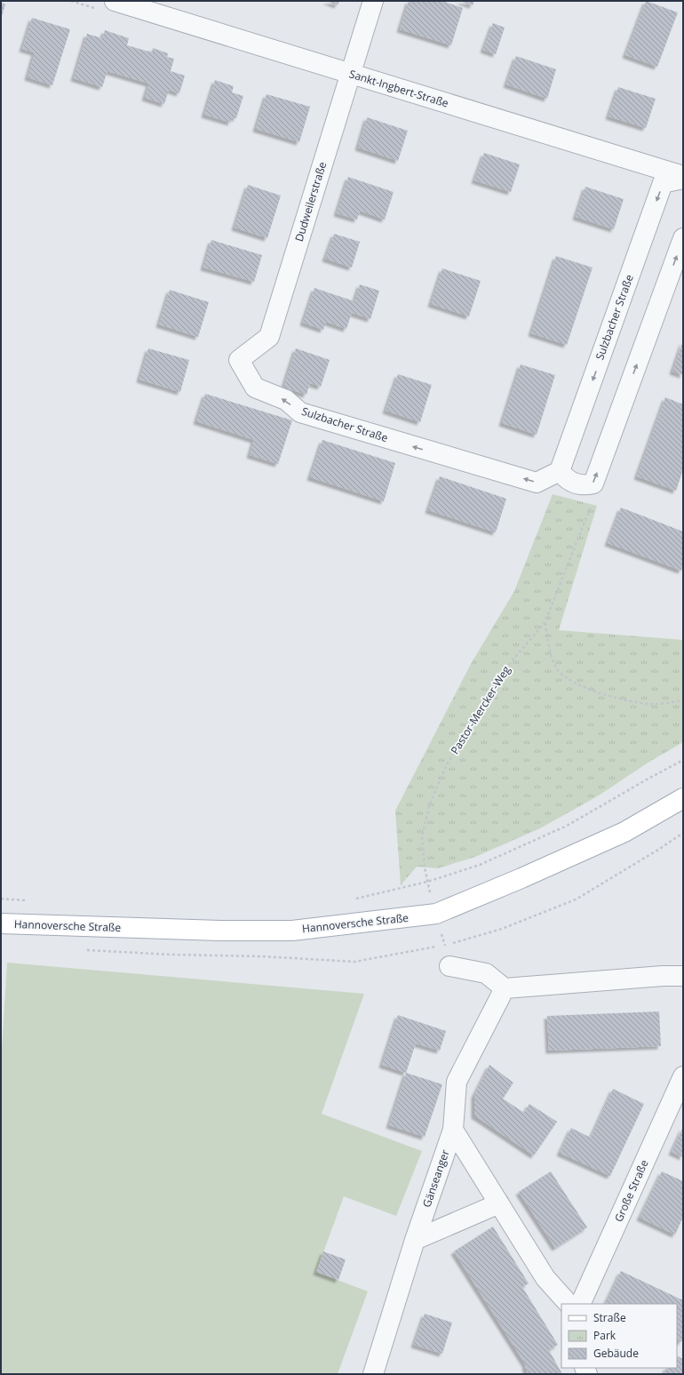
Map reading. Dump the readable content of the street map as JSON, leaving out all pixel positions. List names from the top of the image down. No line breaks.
{"streets":{"main road":["Hannoversche Straße"],"street":["Sankt-Ingbert-Straße","Dudweilerstraße","Sulzbacher Straße","Gänseanger","Große Straße"],"path":["Pastor-Mercker-Weg"]},"crossings":[["Sankt-Ingbert-Straße","Dudweilerstraße"],["Dudweilerstraße","Sulzbacher Straße"]],"legend":["Straße","Park","Gebäude"]}
